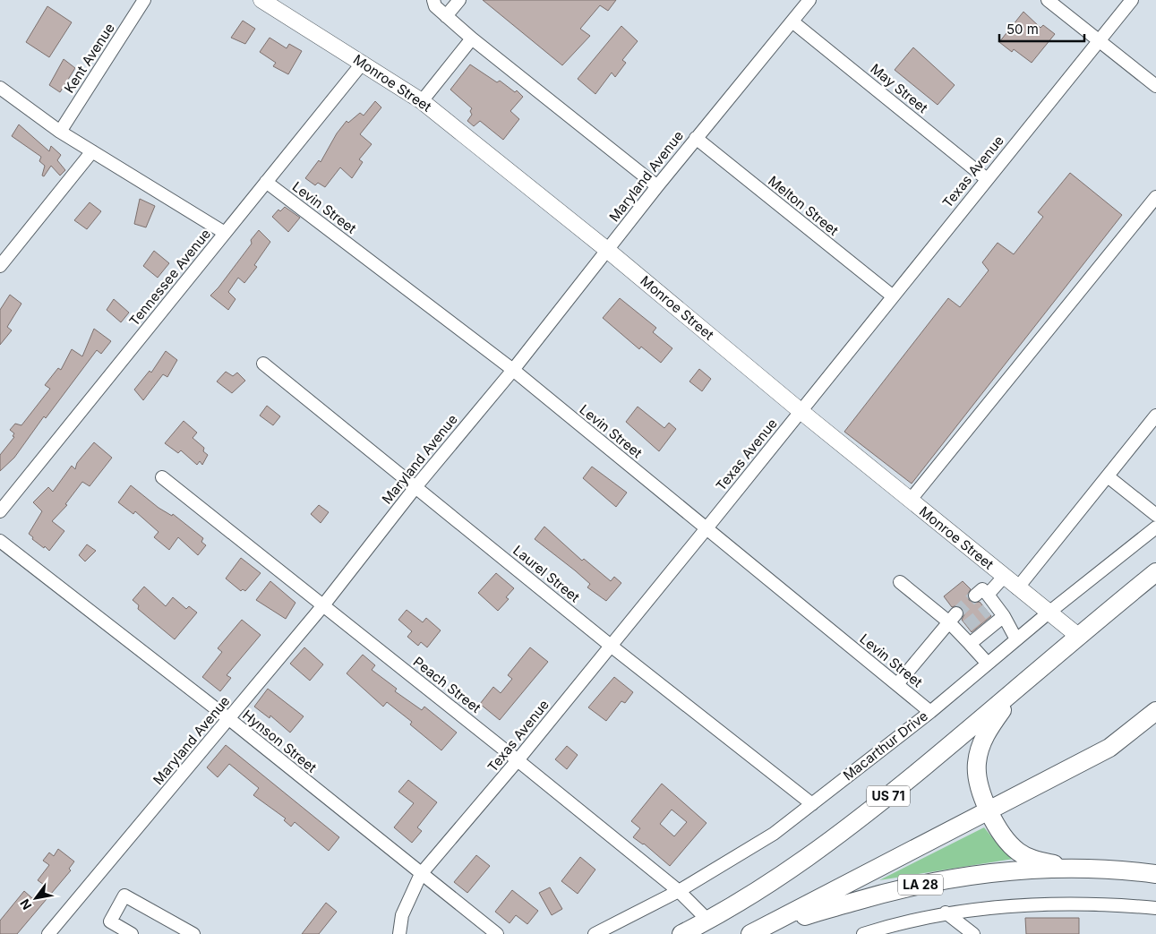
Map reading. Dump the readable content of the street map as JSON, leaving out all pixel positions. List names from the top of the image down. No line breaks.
{"streets":{"highway":["US 71","LA 28"],"main road":["Monroe Street"],"street":["Kent Avenue","May Street","Texas Avenue","Maryland Avenue","Melton Street","Levin Street","Tennessee Avenue","Laurel Street","Peach Street","Hynson Street","Macarthur Drive"]},"crossings":[["Monroe Street","Texas Avenue"],["Monroe Street","Maryland Avenue"],["Monroe Street","Tennessee Avenue"],["Monroe Street","Macarthur Drive"],["Monroe Street","US 71"],["May Street","Texas Avenue"],["May Street","Maryland Avenue"],["Texas Avenue","Melton Street"],["Texas Avenue","Levin Street"],["Texas Avenue","Laurel Street"],["Texas Avenue","Peach Street"],["Texas Avenue","Hynson Street"],["Maryland Avenue","Melton Street"],["Maryland Avenue","Levin Street"],["Maryland Avenue","Laurel Street"],["Maryland Avenue","Peach Street"],["Maryland Avenue","Hynson Street"],["Levin Street","Tennessee Avenue"],["Levin Street","Macarthur Drive"],["Laurel Street","Macarthur Drive"],["Peach Street","Macarthur Drive"],["Peach Street","US 71"]],"scale_bar":"50 m","north":"bottom left"}
